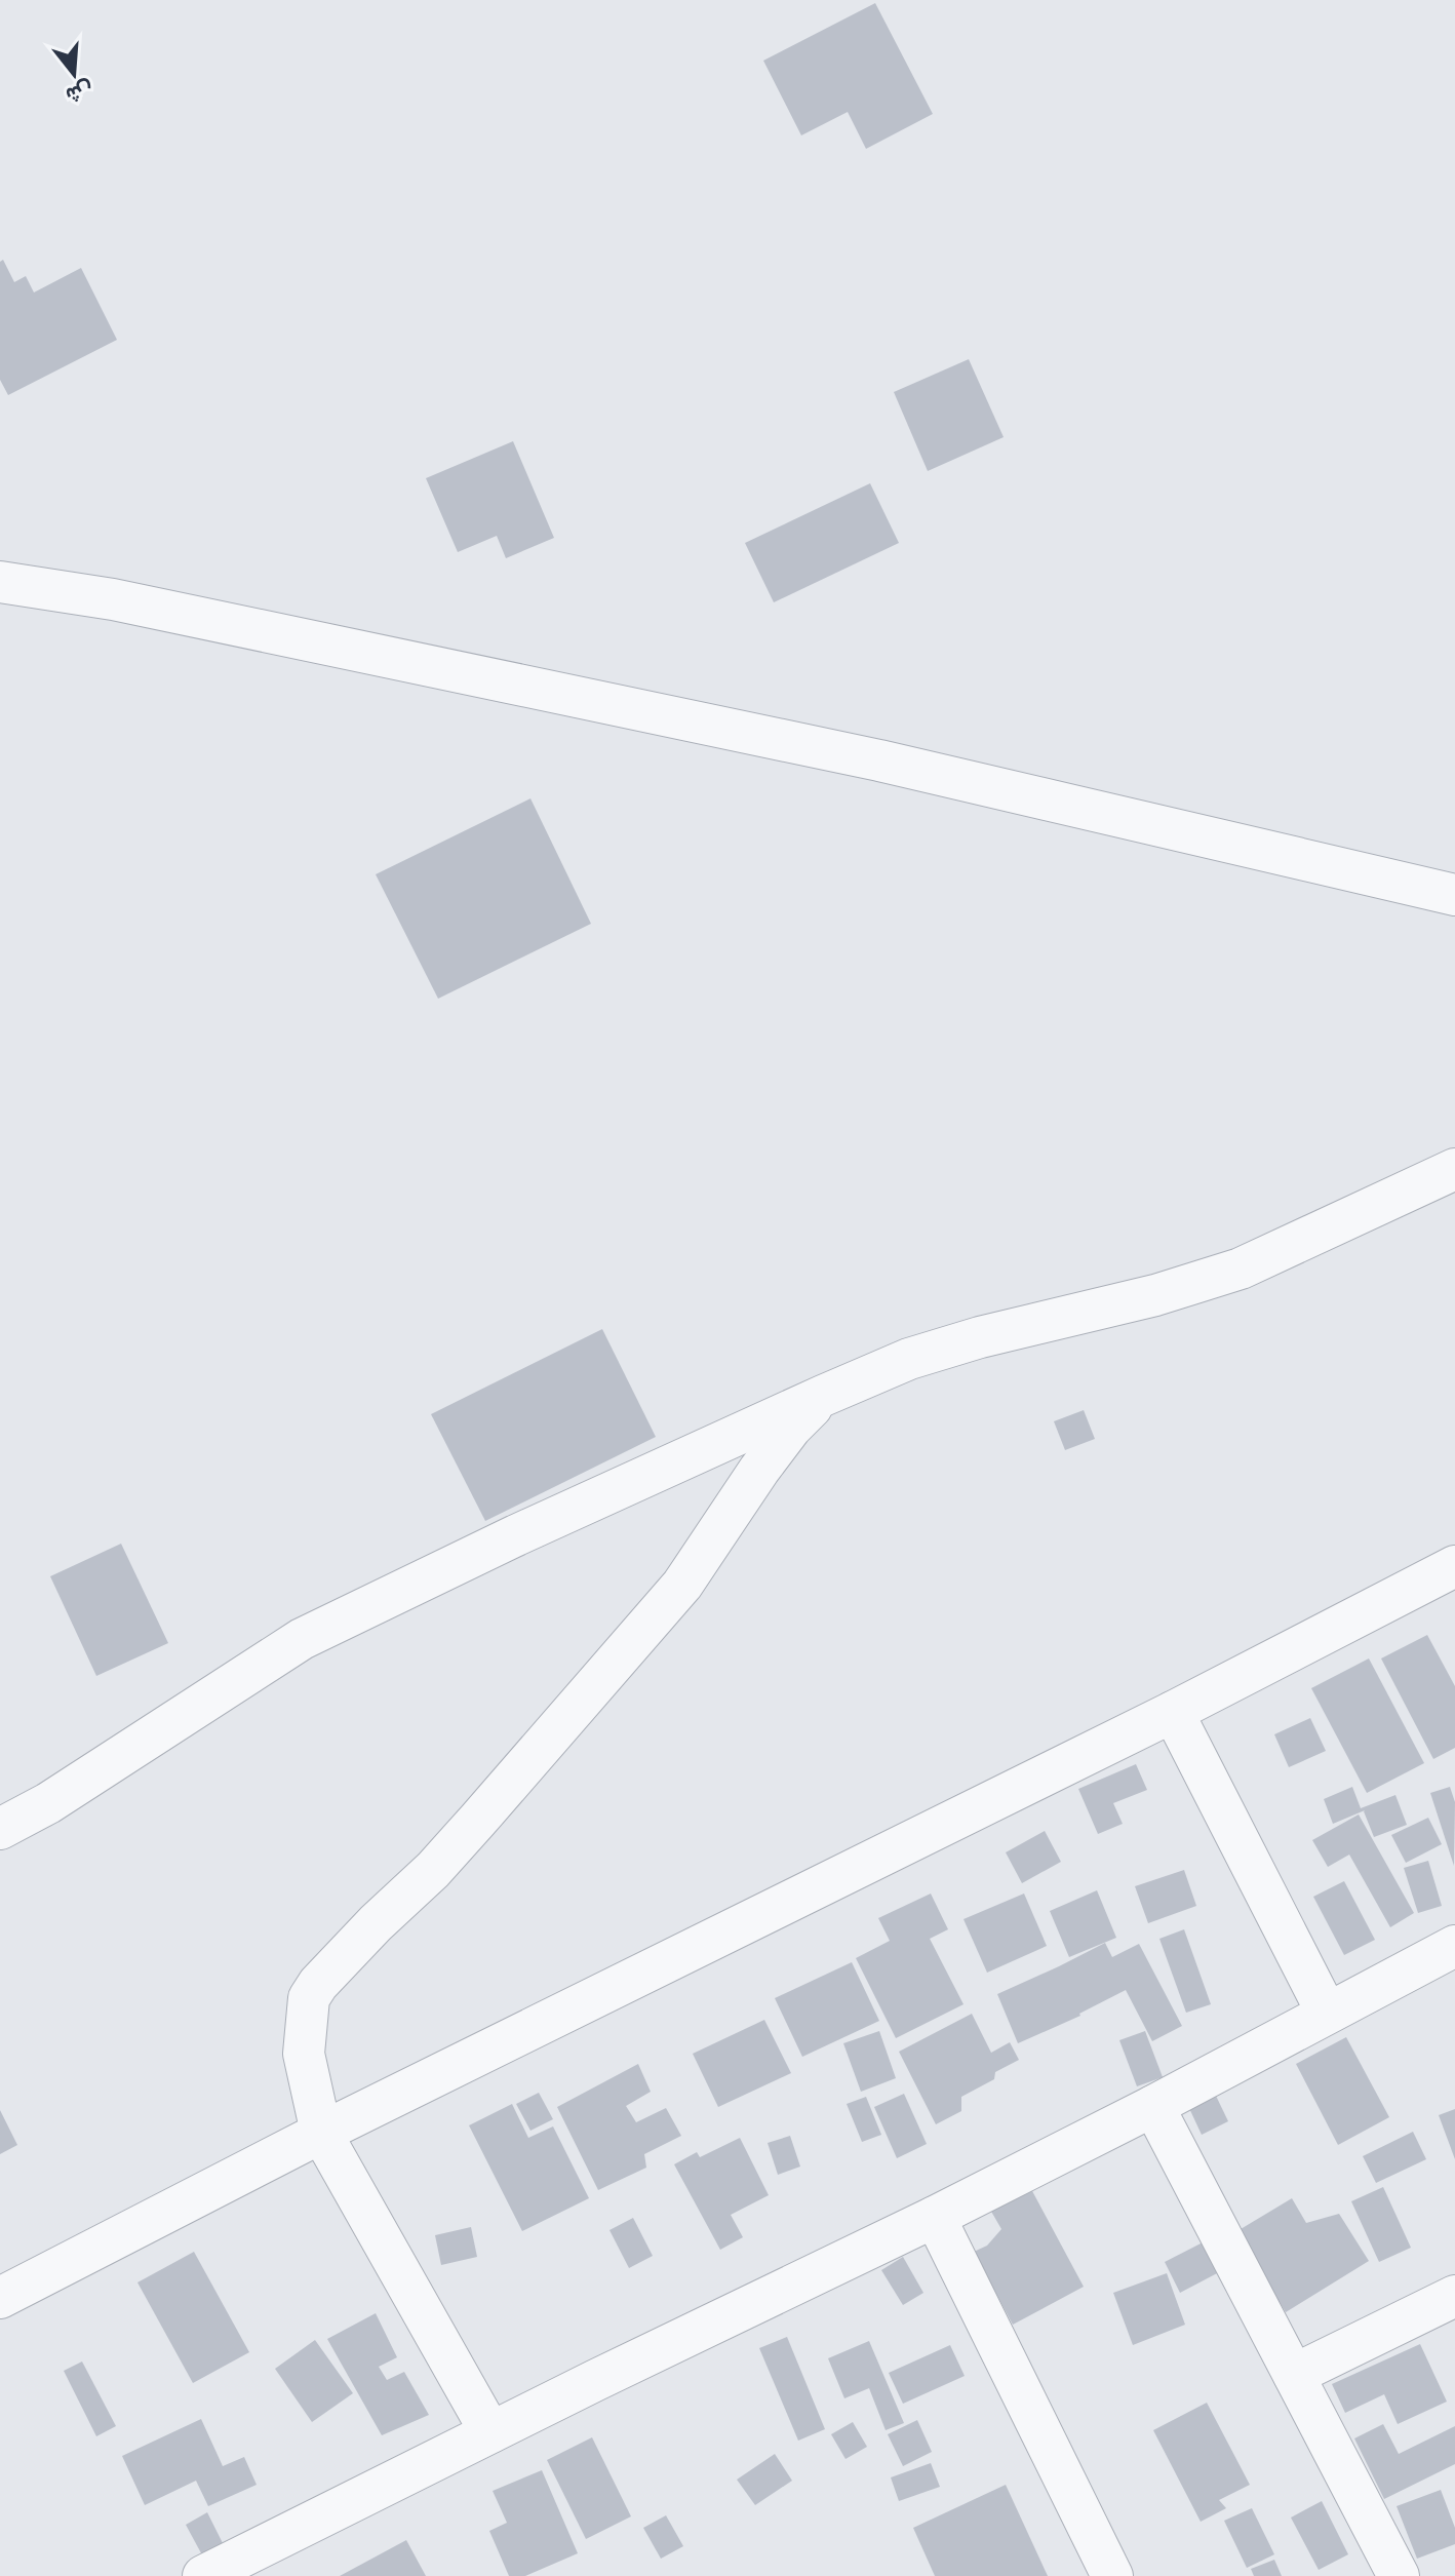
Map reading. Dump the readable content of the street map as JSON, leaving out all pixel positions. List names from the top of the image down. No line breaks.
{"north":"bottom"}
